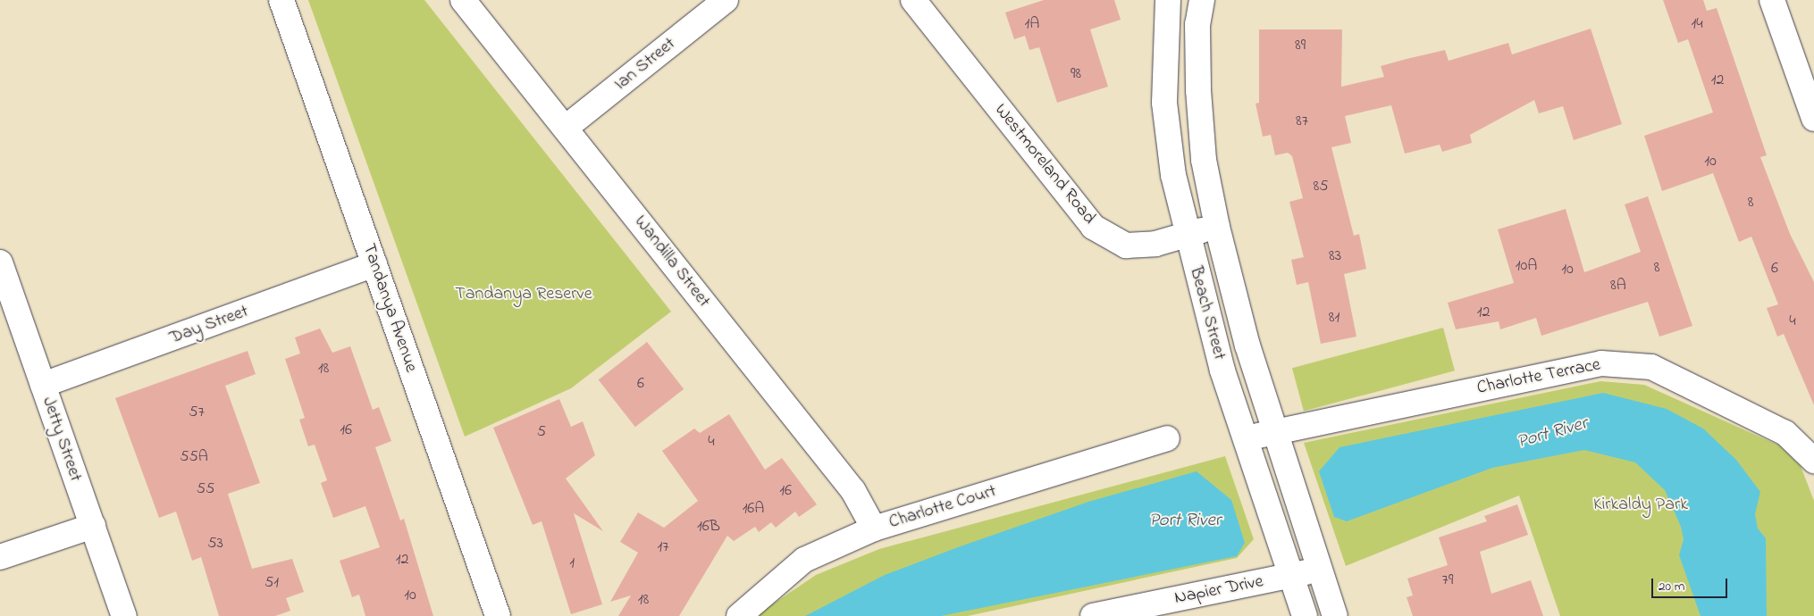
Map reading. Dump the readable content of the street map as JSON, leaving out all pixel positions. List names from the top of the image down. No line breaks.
{"streets":{"street":["Ian Street","Westmoreland Road","Wandilla Street","Tandanya Avenue","Beach Street","Day Street","Charlotte Terrace","Jetty Street","Charlotte Court","Napier Drive"]},"crossings":[["Ian Street","Wandilla Street"],["Westmoreland Road","Beach Street"],["Wandilla Street","Charlotte Court"],["Tandanya Avenue","Day Street"],["Beach Street","Charlotte Terrace"],["Beach Street","Napier Drive"],["Day Street","Jetty Street"]],"water":["Port River"],"parks":["Tandanya Reserve","Kirkaldy Park"],"house_numbers":["1A","14","89","98","12","87","10","85","8","83","10A","8","6","10","8A","12","81","4","18","6","57","16","5","4","55A","55","16","16A","16B","53","17","12","1","79","51","10","18"],"scale_bar":"20 m"}
